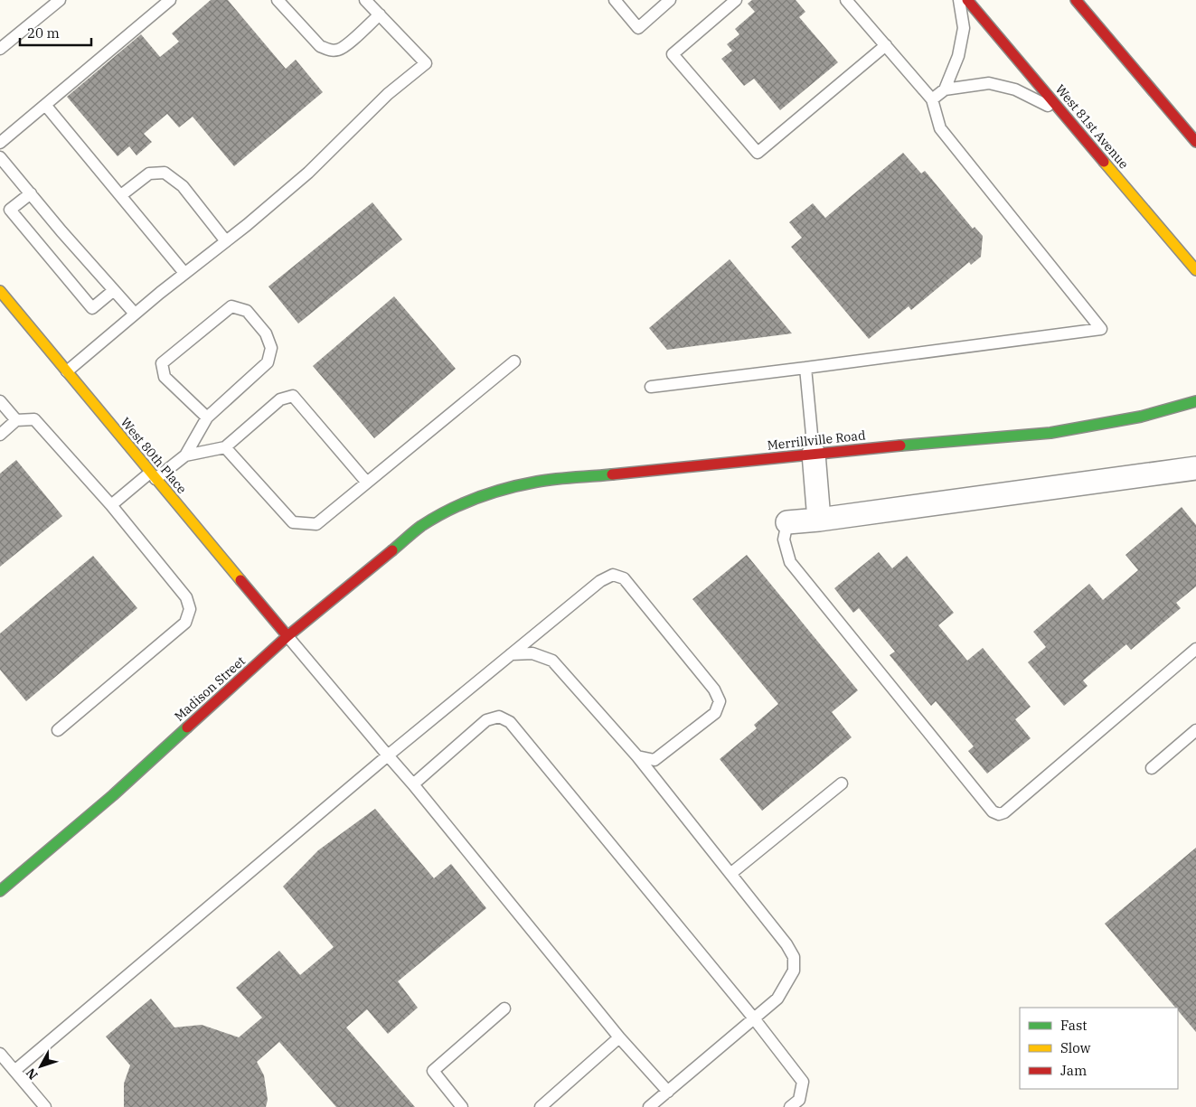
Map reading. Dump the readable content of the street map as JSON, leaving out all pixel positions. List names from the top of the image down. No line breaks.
{"streets":{"street":["West 81st Avenue","Merrillville Road","West 80th Place","Madison Street"]},"crossings":[["Merrillville Road","Madison Street"],["West 80th Place","Madison Street"]],"legend":["Fast","Slow","Jam"],"scale_bar":"20 m","north":"bottom left"}
